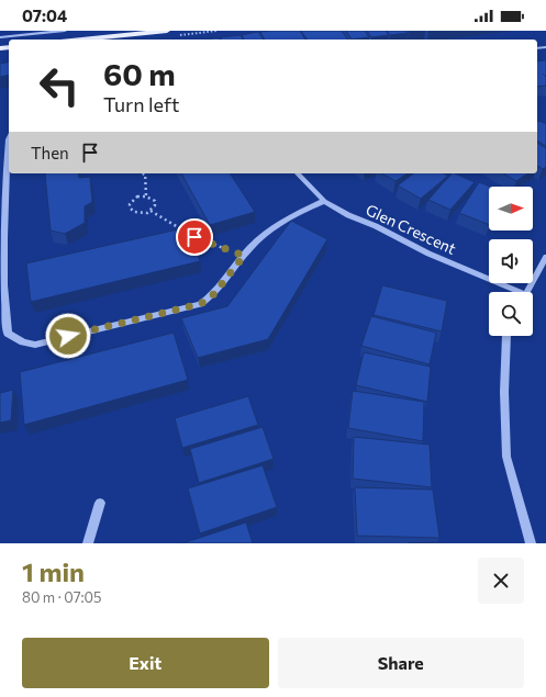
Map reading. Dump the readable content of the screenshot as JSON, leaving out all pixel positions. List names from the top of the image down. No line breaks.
{"streets":{"street":["Glen Crescent"]},"north":"right","page":{"status":"07:04","turn":["60 m","Turn left"],"then":"Then","heading":["1 min","80 m · 07:05"],"buttons":["Exit","Share"]}}
